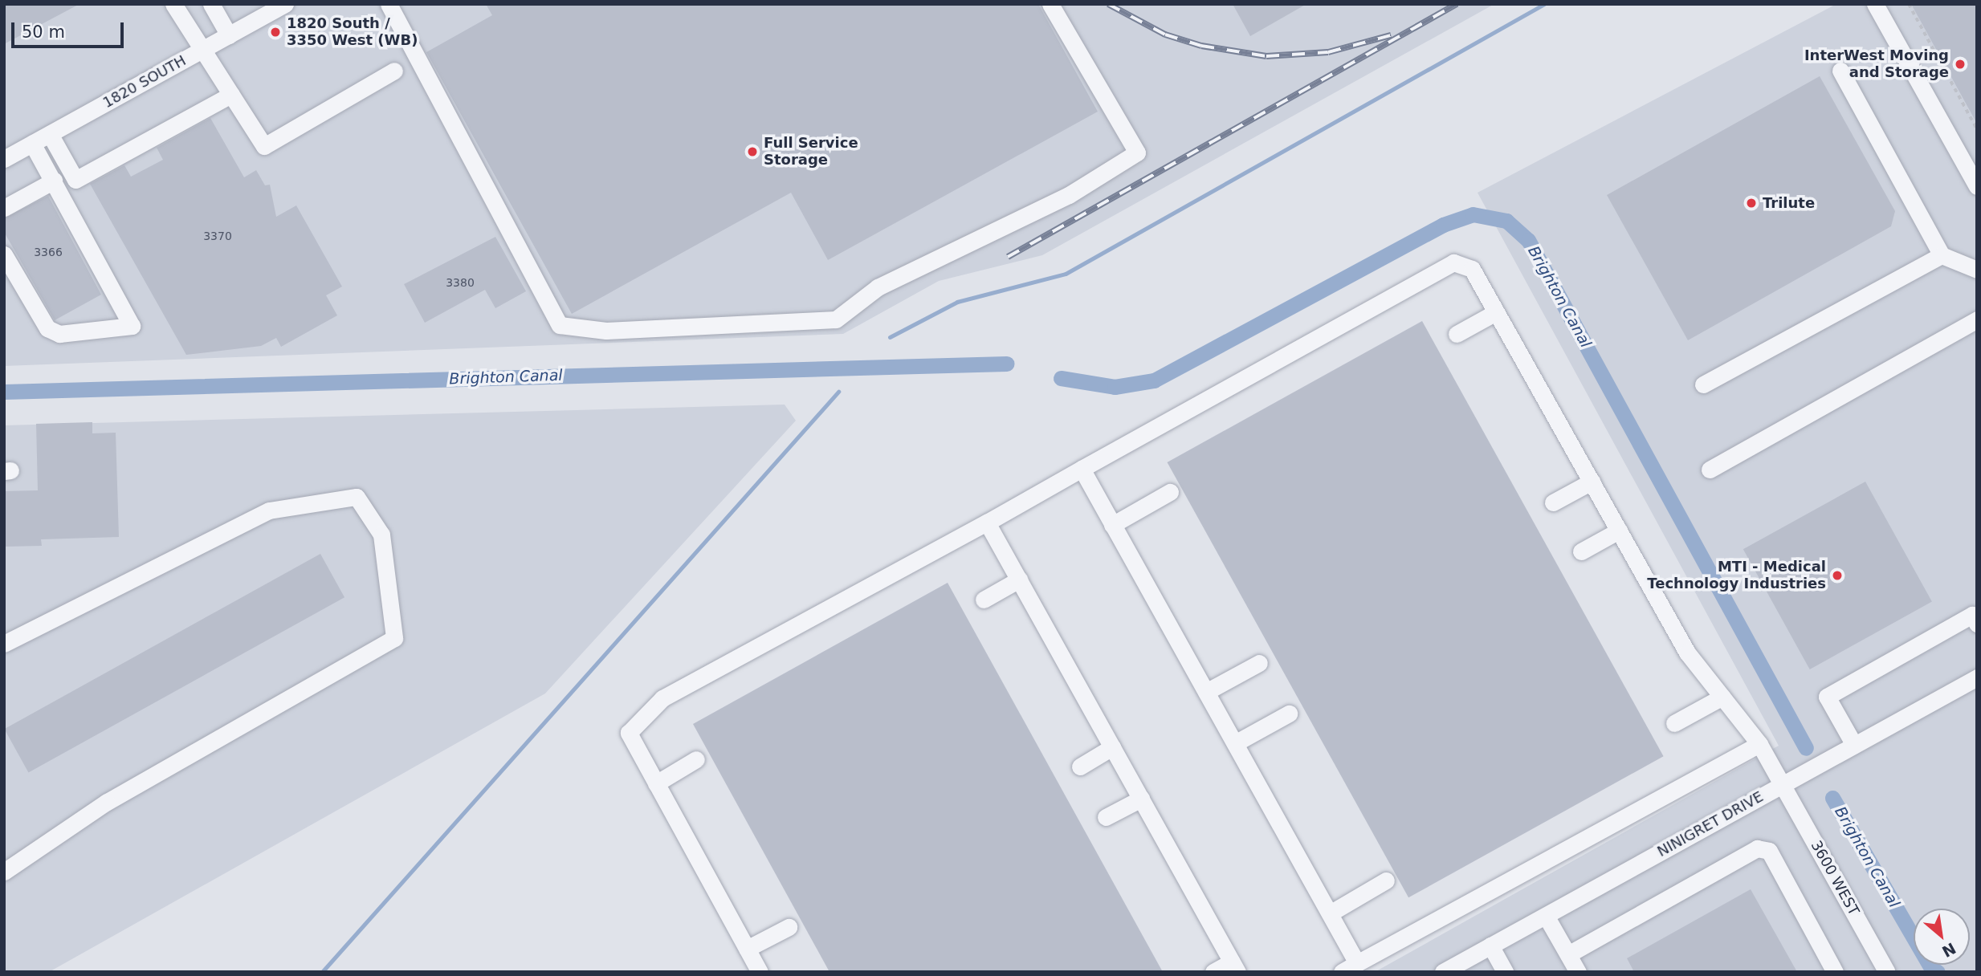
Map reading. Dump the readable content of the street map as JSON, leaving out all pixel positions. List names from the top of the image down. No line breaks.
{"streets":{"street":["1820 SOUTH","NINIGRET DRIVE","3600 WEST"]},"crossings":[["NINIGRET DRIVE","3600 WEST"]],"water":["Brighton Canal"],"places":["1820 South / 3350 West (WB)","InterWest Moving and Storage","Full Service Storage","Trilute","MTI - Medical Technology Industries"],"house_numbers":["3370","3366","3380"],"scale_bar":"50 m","north":"bottom right"}
